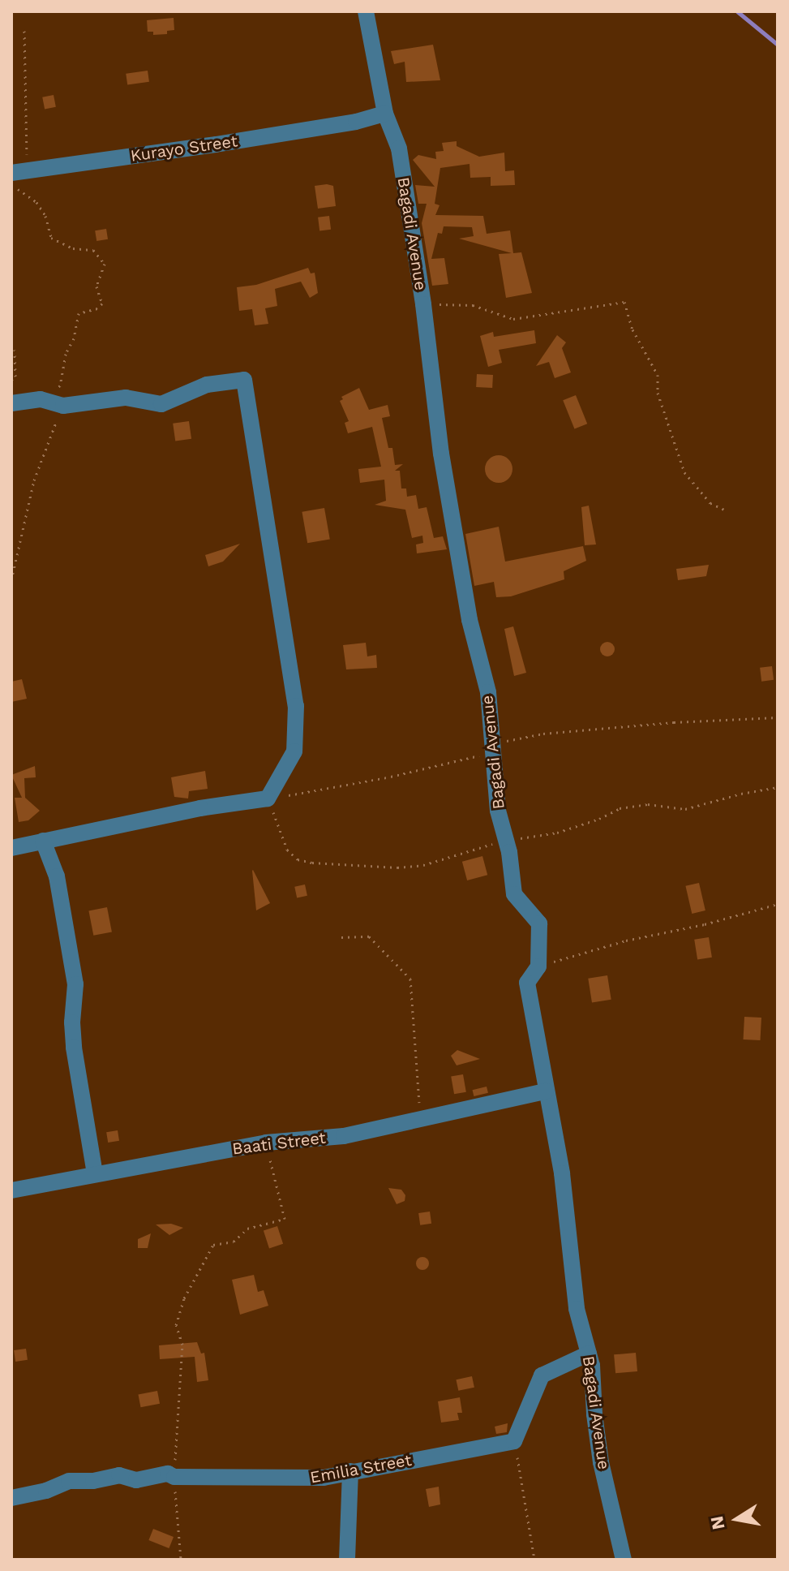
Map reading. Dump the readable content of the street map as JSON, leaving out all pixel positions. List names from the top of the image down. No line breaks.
{"streets":{"street":["Kurayo Street","Bagadi Avenue","Baati Street","Emilia Street"]},"crossings":[["Kurayo Street","Bagadi Avenue"],["Bagadi Avenue","Baati Street"]],"north":"left"}
